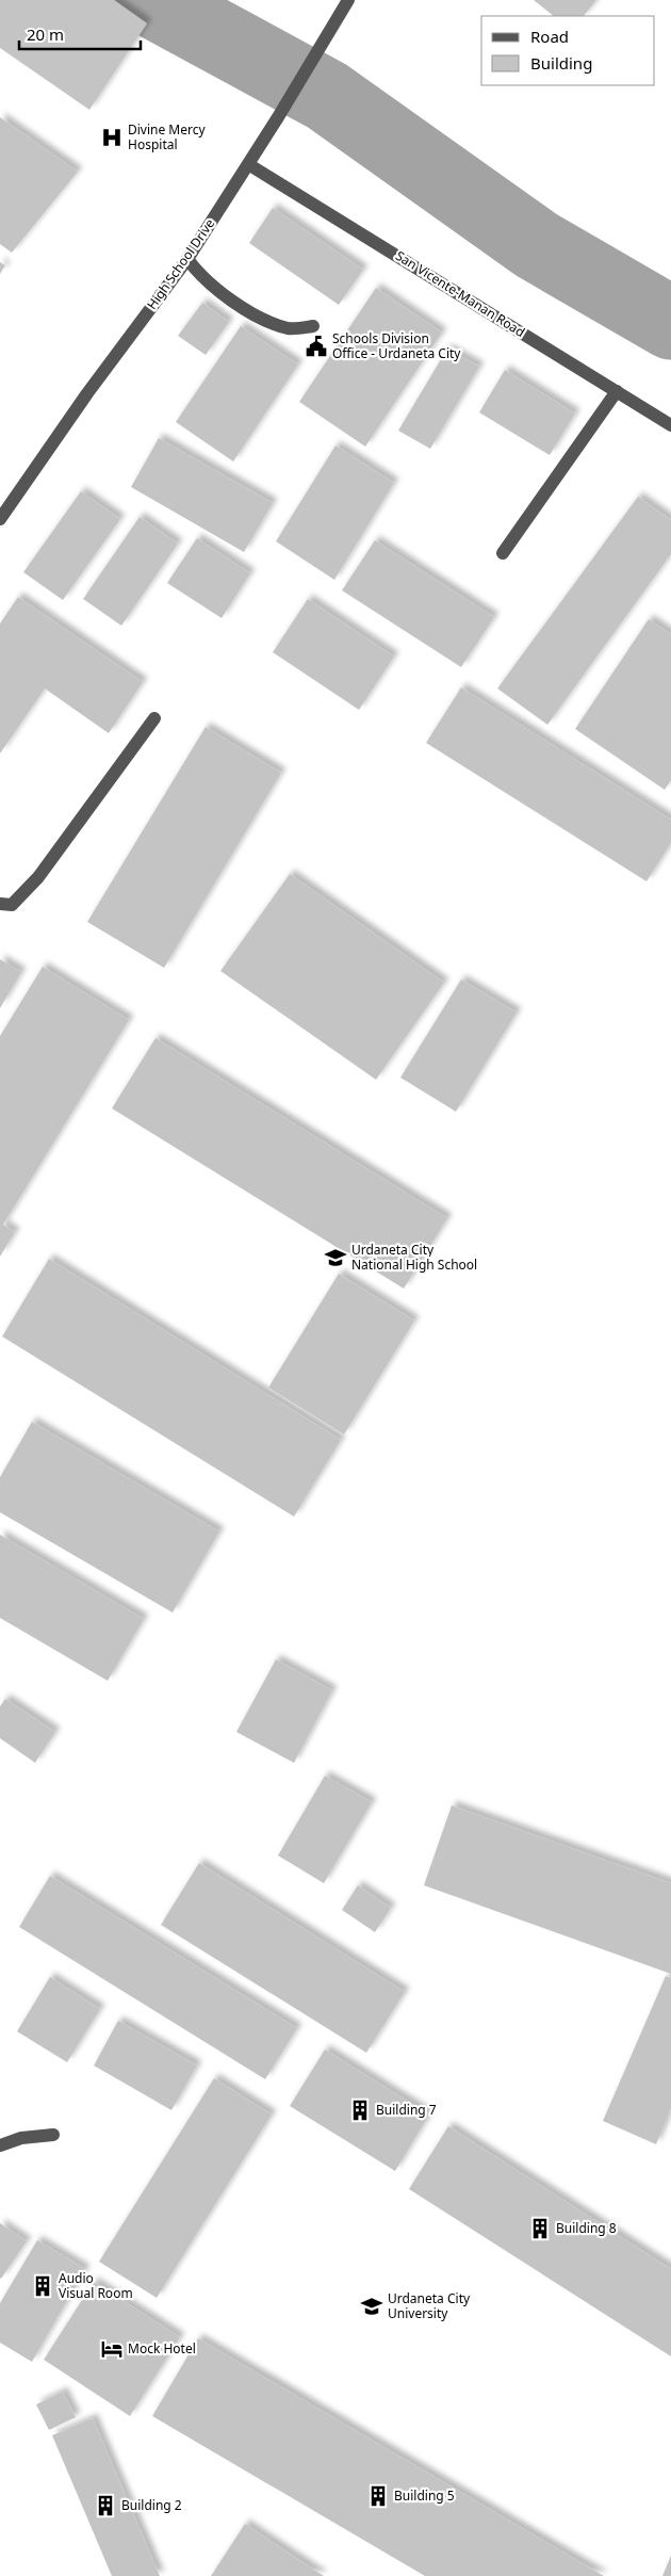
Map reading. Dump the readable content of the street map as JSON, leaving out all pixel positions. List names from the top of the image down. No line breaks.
{"streets":{"street":["High School Drive","San Vicente-Manan Road"]},"crossings":[["High School Drive","San Vicente-Manan Road"]],"places":{"hospital":["Divine Mercy Hospital"],"public building":["Schools Division Office - Urdaneta City"],"school or university":["Urdaneta City National High School","Urdaneta City University"],"building":["Building 7","Building 8","Audio Visual Room","Building 5","Building 2"],"hotel":["Mock Hotel"]},"legend":["Road","Building"],"scale_bar":"20 m"}
